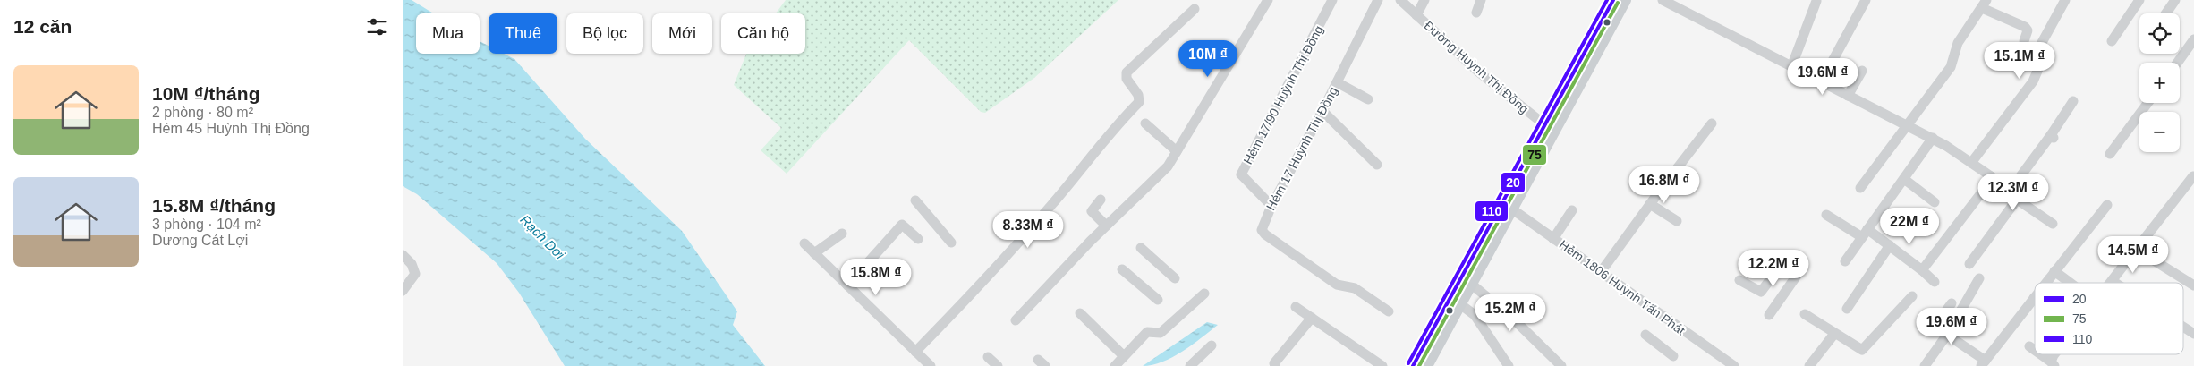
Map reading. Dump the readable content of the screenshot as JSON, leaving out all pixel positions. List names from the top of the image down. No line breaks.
{"streets":{"street":["Đường Huỳnh Thị Đồng","Hẻm 17/90 Huỳnh Thị Đồng","Hẻm 17 Huỳnh Thị Đồng","Hẻm 1806 Huỳnh Tấn Phát"]},"crossings":[["Hẻm 17/90 Huỳnh Thị Đồng","Hẻm 17 Huỳnh Thị Đồng"]],"water":["Rạch Dơi"],"lines":["transit line 20","transit line 110","transit line 75"],"legend":["20","75","110"],"page":{"heading":"12 căn","map_buttons":["+","−"],"chip":["Mua","Thuê","Bộ lọc","Mới","Căn hộ"],"price":["10M ₫","15.1M ₫","19.6M ₫","16.8M ₫","12.3M ₫","22M ₫","8.33M ₫","14.5M ₫","12.2M ₫","15.8M ₫","15.2M ₫","19.6M ₫"],"list":[{"name":"10M ₫/tháng","note":"2 phòng · 80 m² · Hẻm 45 Huỳnh Thị Đồng"},{"name":"15.8M ₫/tháng","note":"3 phòng · 104 m² · Dương Cát Lợi"}]}}
